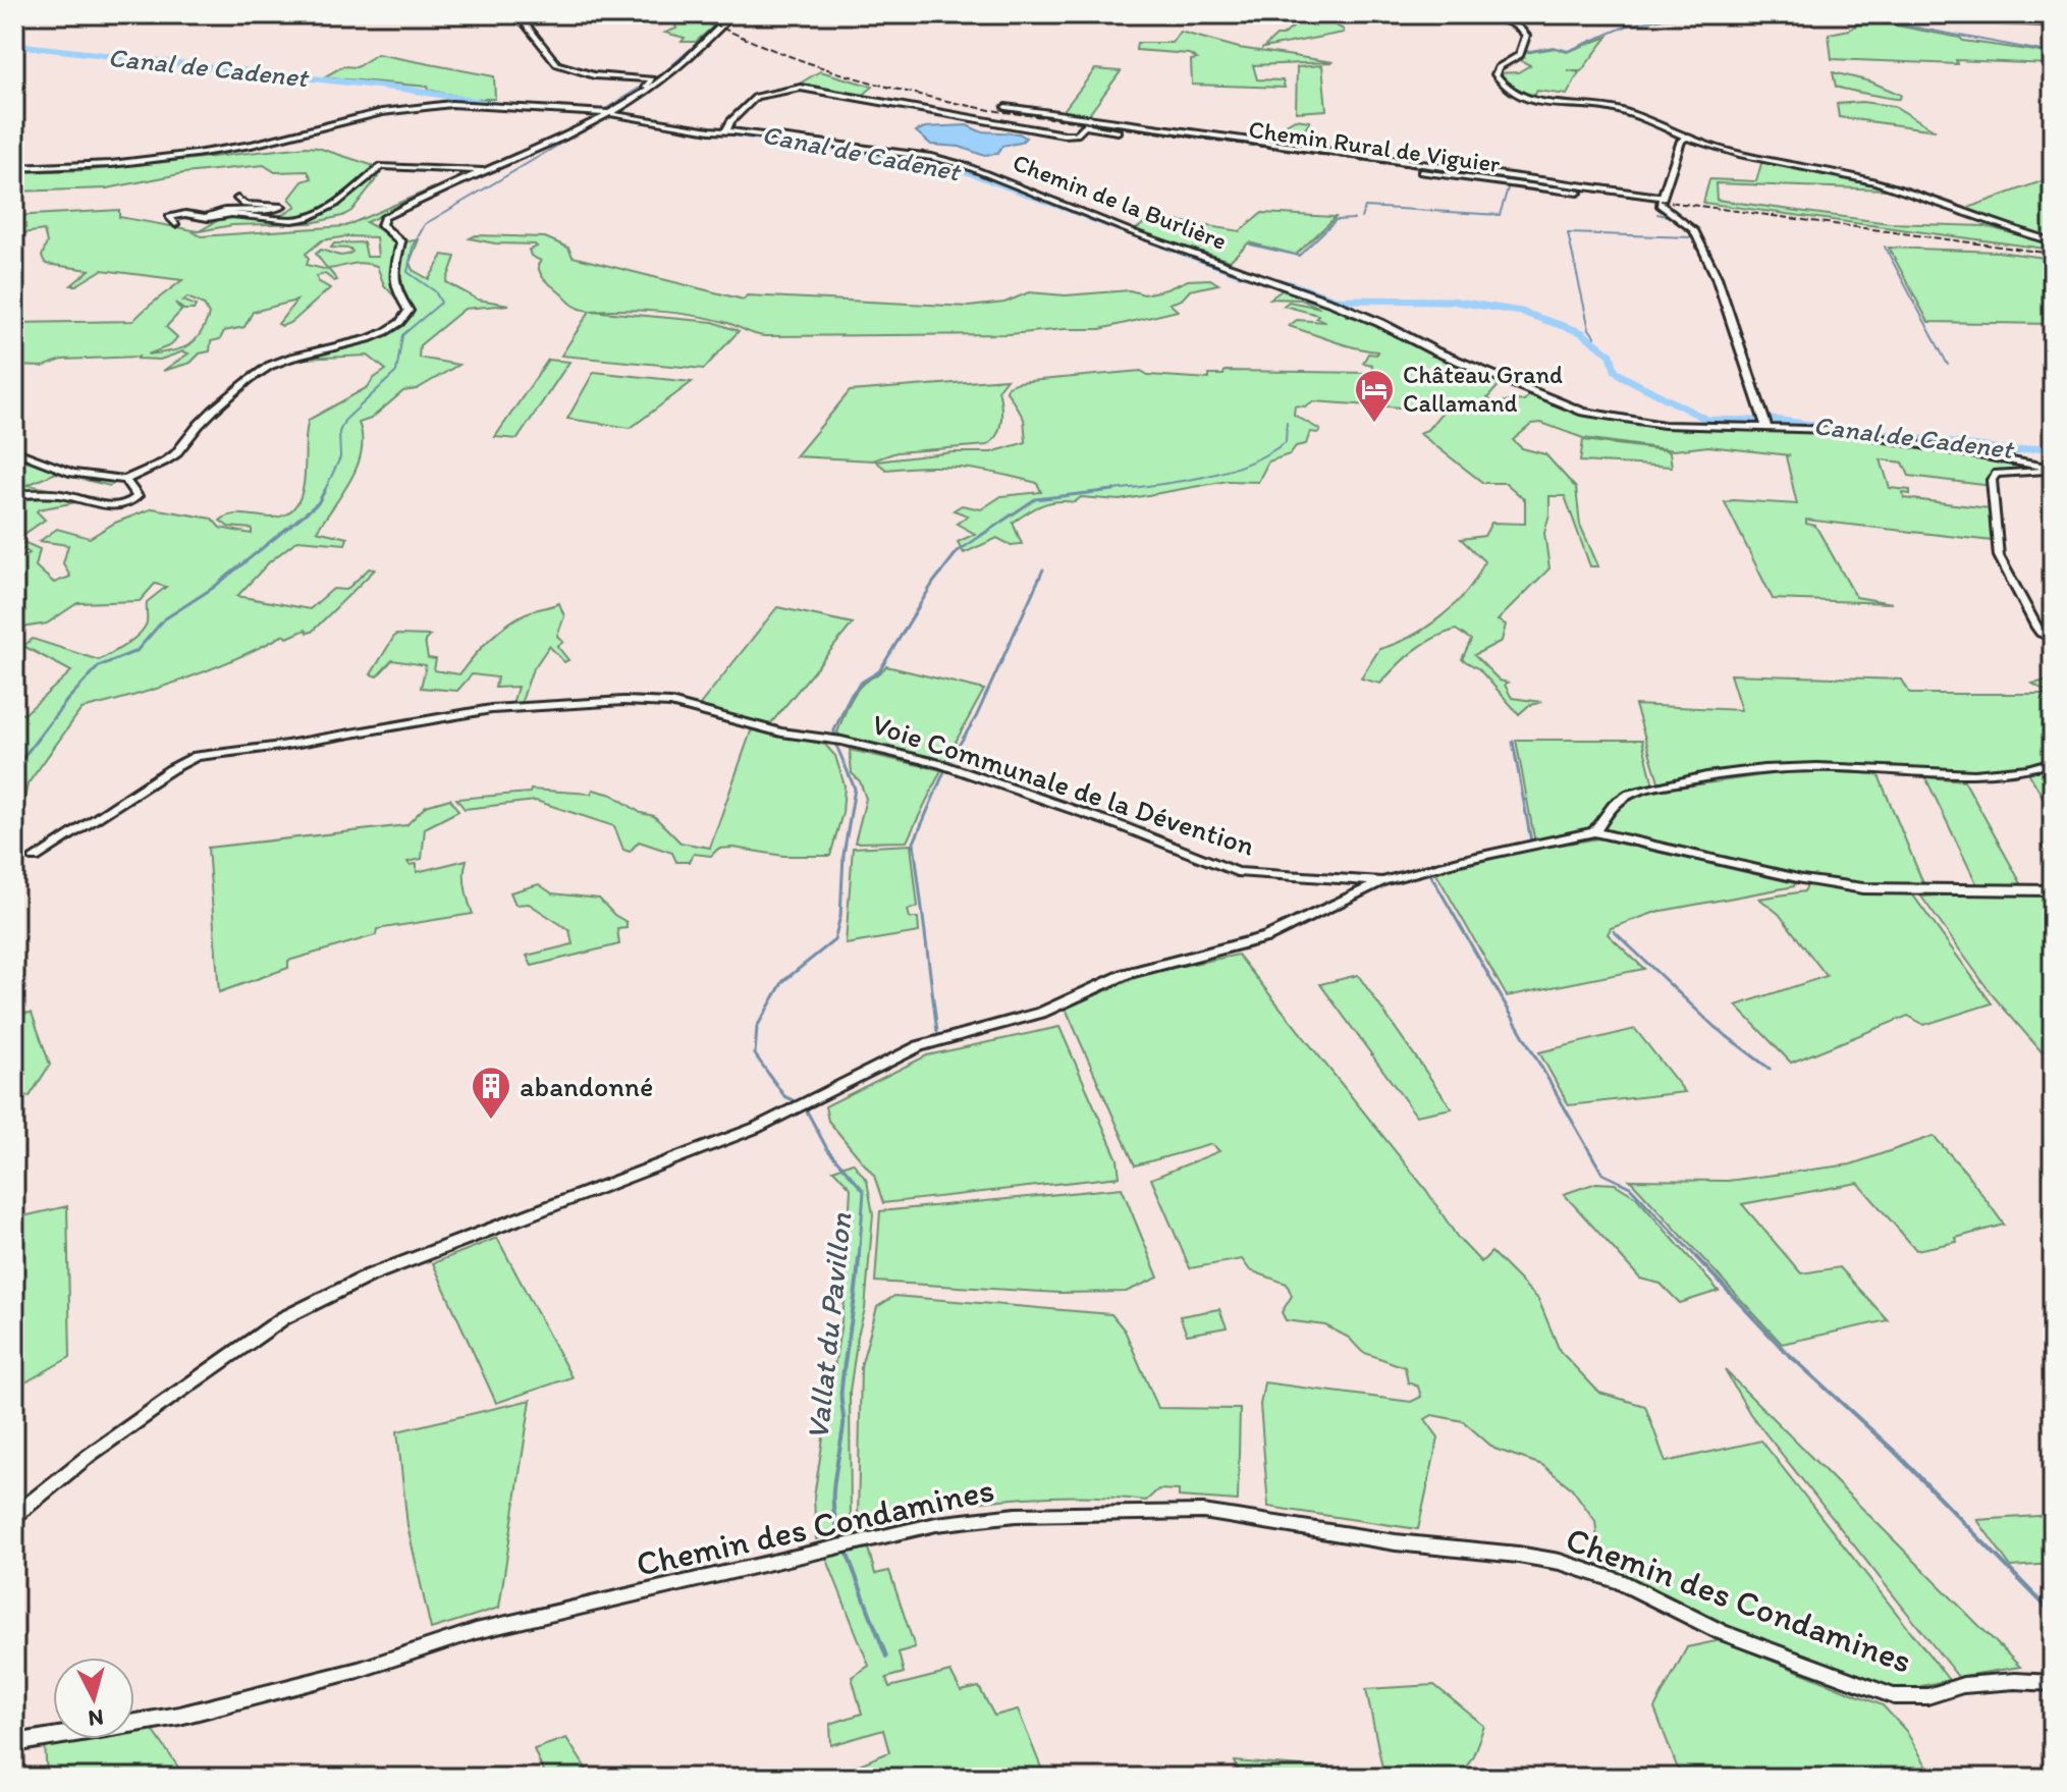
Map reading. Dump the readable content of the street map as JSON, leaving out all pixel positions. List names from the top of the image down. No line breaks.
{"streets":{"street":["Chemin Rural de Viguier","Chemin de la Burlière","Voie Communale de la Dévention","Chemin des Condamines"]},"crossings":[["Chemin Rural de Viguier","Chemin de la Burlière"]],"water":["Canal de Cadenet","Vallat du Pavillon"],"places":{"hotel":["Château Grand Callamand"],"building":["abandonné"]},"north":"bottom"}
